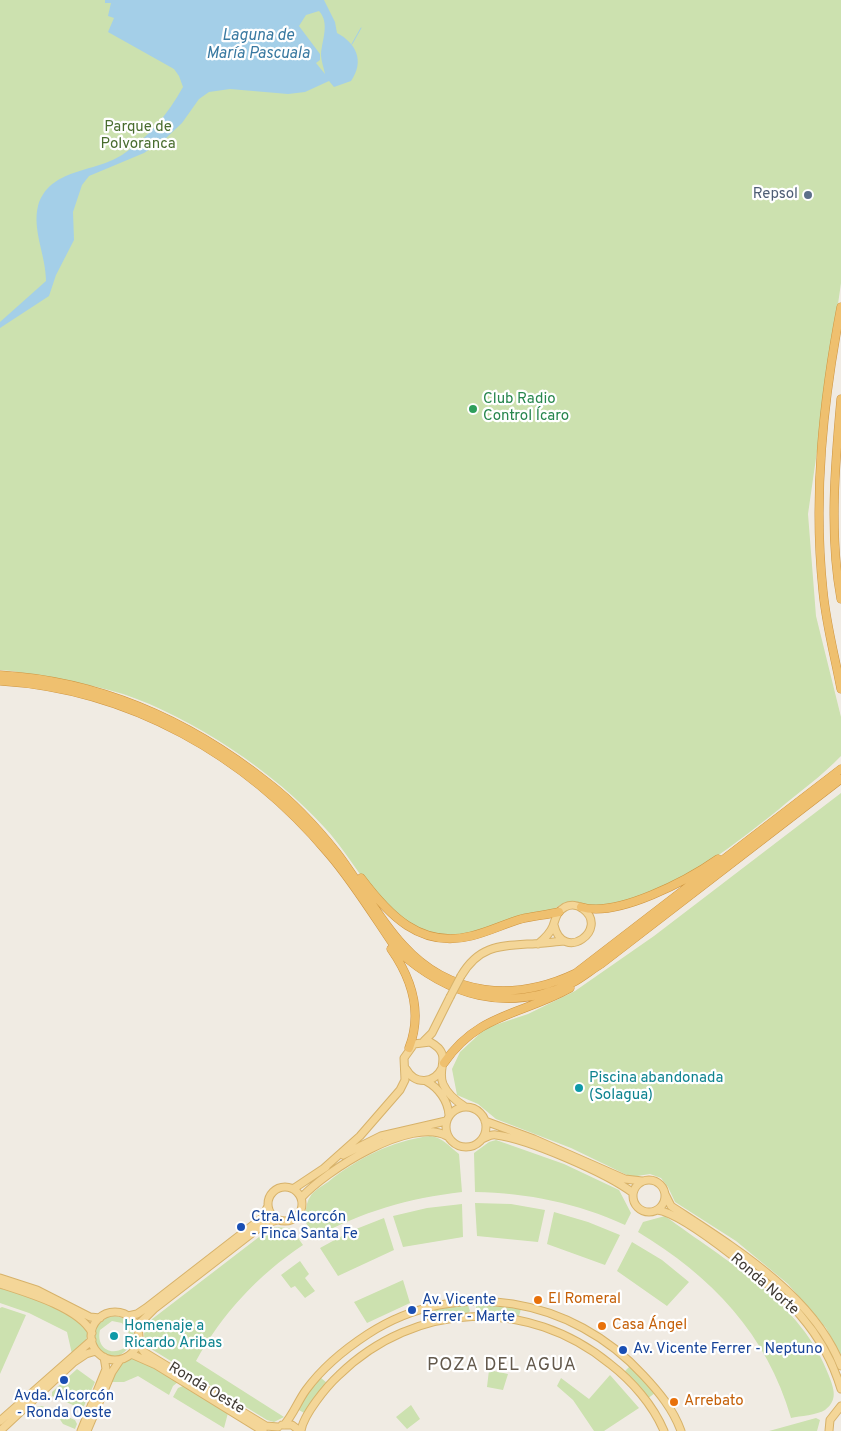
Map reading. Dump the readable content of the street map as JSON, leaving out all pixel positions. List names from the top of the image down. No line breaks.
{"streets":{"main road":["Ronda Norte","Ronda Oeste"]},"districts":["POZA DEL AGUA"],"water":["Laguna de María Pascuala"],"parks":["Parque de Polvoranca"],"places":["Repsol","Club Radio Control Ícaro","Piscina abandonada (Solagua)","Ctra. Alcorcón - Finca Santa Fe","El Romeral","Av. Vicente Ferrer - Marte","Casa Ángel","Homenaje a Ricardo Aribas","Av. Vicente Ferrer - Neptuno","Avda. Alcorcón - Ronda Oeste","Arrebato"]}
